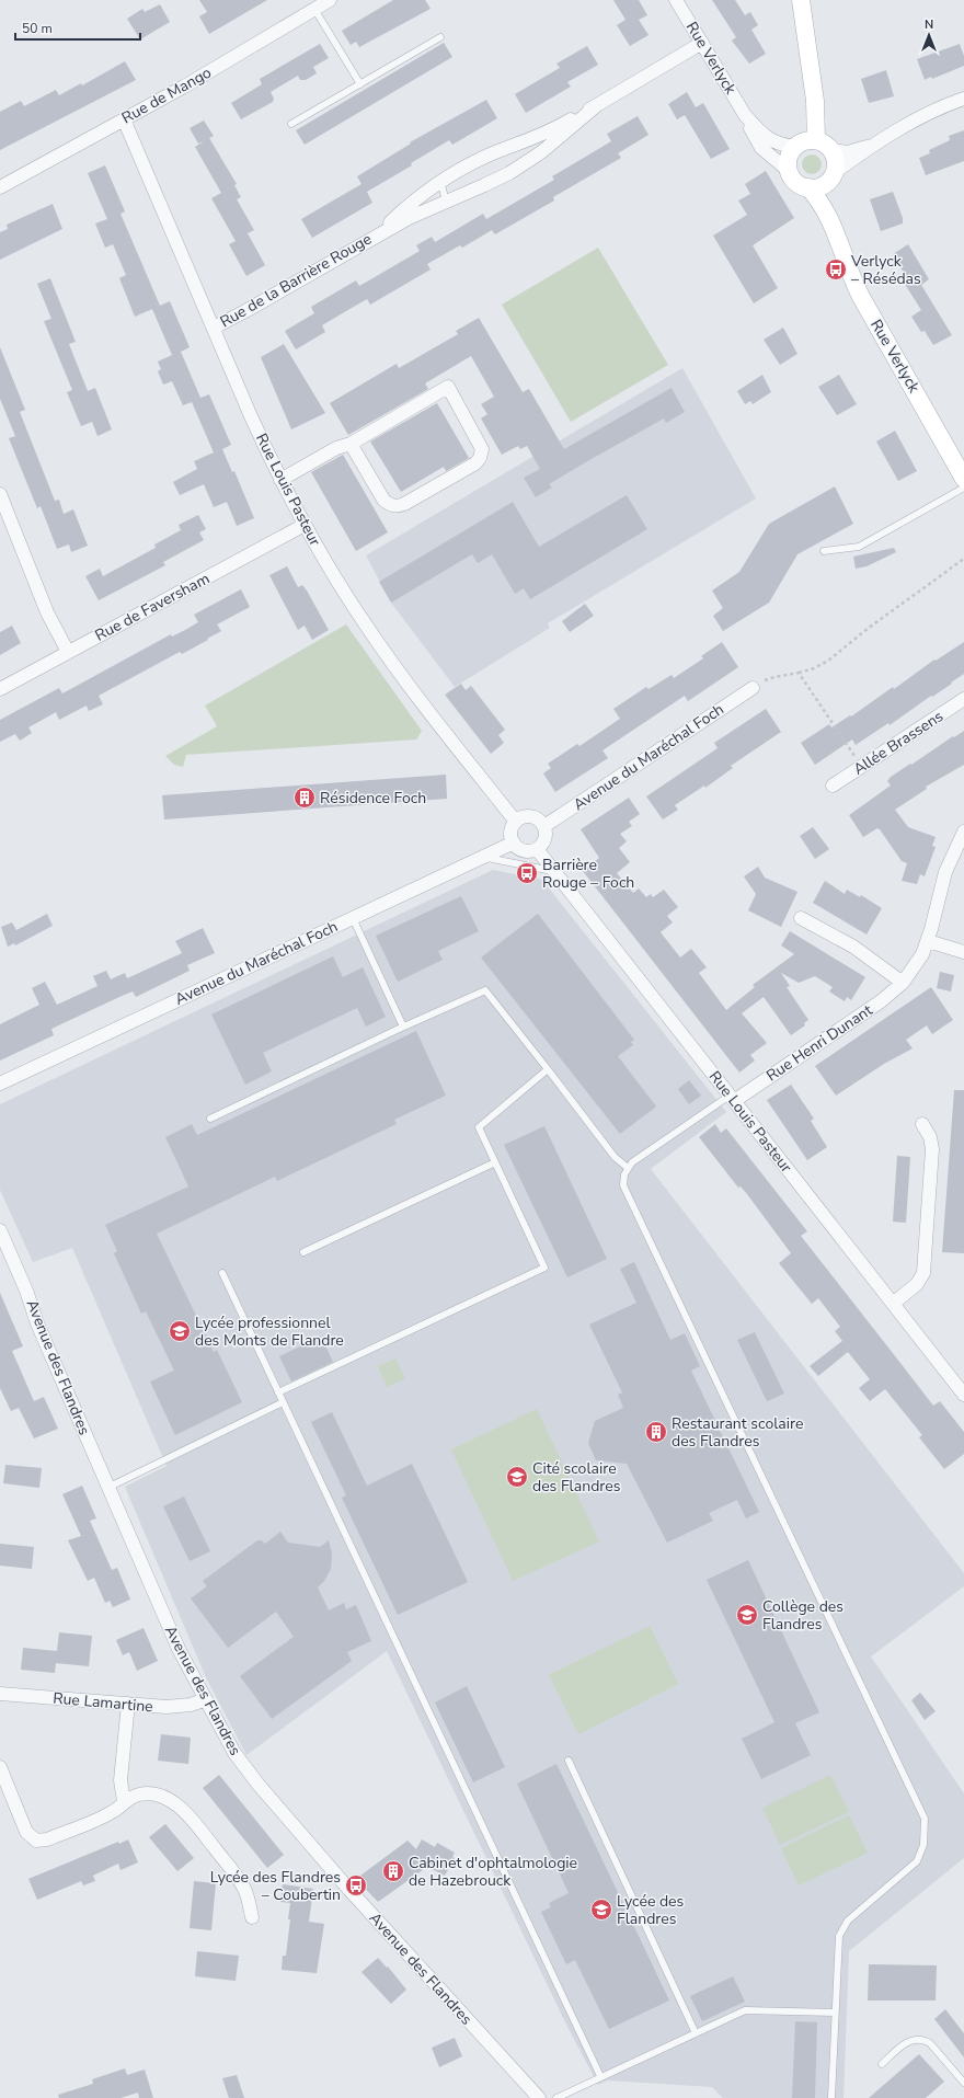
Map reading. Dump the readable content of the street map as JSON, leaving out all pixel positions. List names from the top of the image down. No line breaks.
{"streets":{"street":["Rue Verlyck","Rue de Mango","Rue de la Barrière Rouge","Rue Louis Pasteur","Rue de Faversham","Allée Brassens","Avenue du Maréchal Foch","Rue Henri Dunant","Avenue des Flandres","Rue Lamartine"]},"crossings":[["Rue Verlyck","Rue de la Barrière Rouge"],["Rue de Mango","Rue Louis Pasteur"],["Rue de la Barrière Rouge","Rue Louis Pasteur"],["Rue Louis Pasteur","Rue de Faversham"],["Rue Louis Pasteur","Avenue du Maréchal Foch"],["Rue Louis Pasteur","Rue Henri Dunant"],["Avenue des Flandres","Rue Lamartine"]],"places":{"bus stop":["Verlyck – Résédas","Barrière Rouge – Foch","Lycée des Flandres – Coubertin"],"building":["Résidence Foch","Restaurant scolaire des Flandres","Cabinet d'ophtalmologie de Hazebrouck"],"school or university":["Lycée professionnel des Monts de Flandre","Cité scolaire des Flandres","Collège des Flandres","Lycée des Flandres"]},"scale_bar":"50 m","north":"top"}
